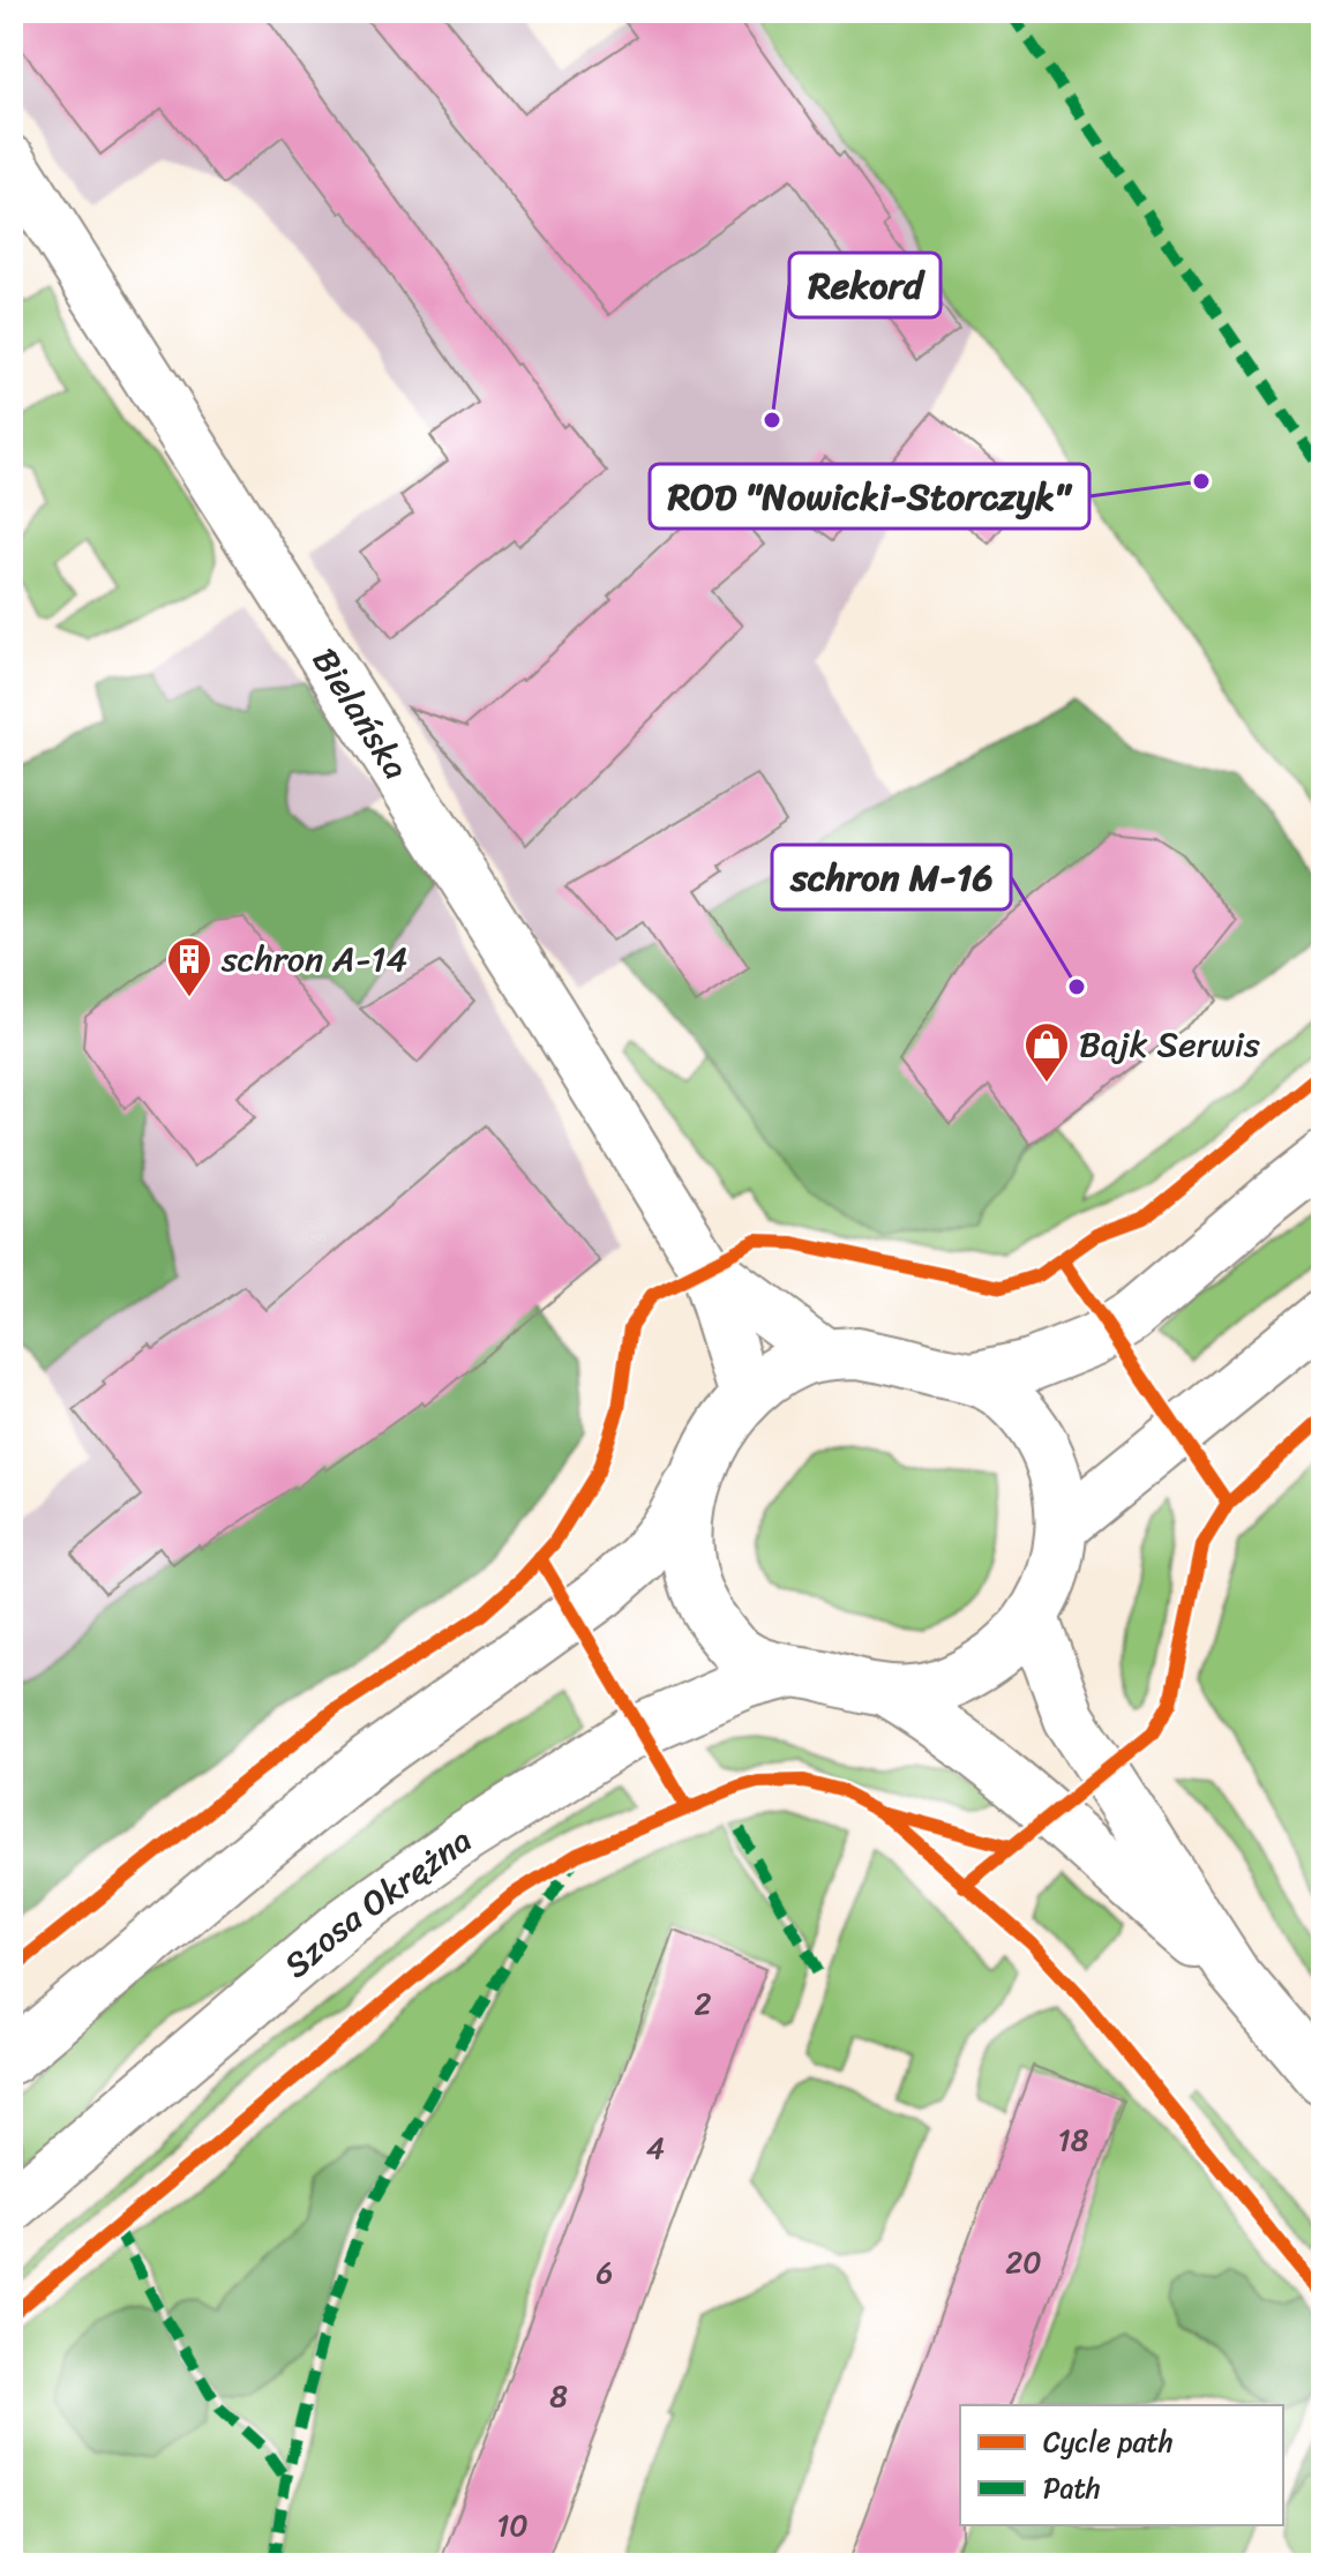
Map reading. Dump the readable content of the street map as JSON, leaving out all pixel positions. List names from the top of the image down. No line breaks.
{"streets":{"street":["Bielańska","Szosa Okrężna"]},"places":{"other":["Rekord","ROD \"Nowicki-Storczyk\"","schron M-16"],"building":["schron A-14"],"shop":["Bajk Serwis"]},"house_numbers":["2","18","4","20","6","8","10"],"legend":["Cycle path","Path"]}
